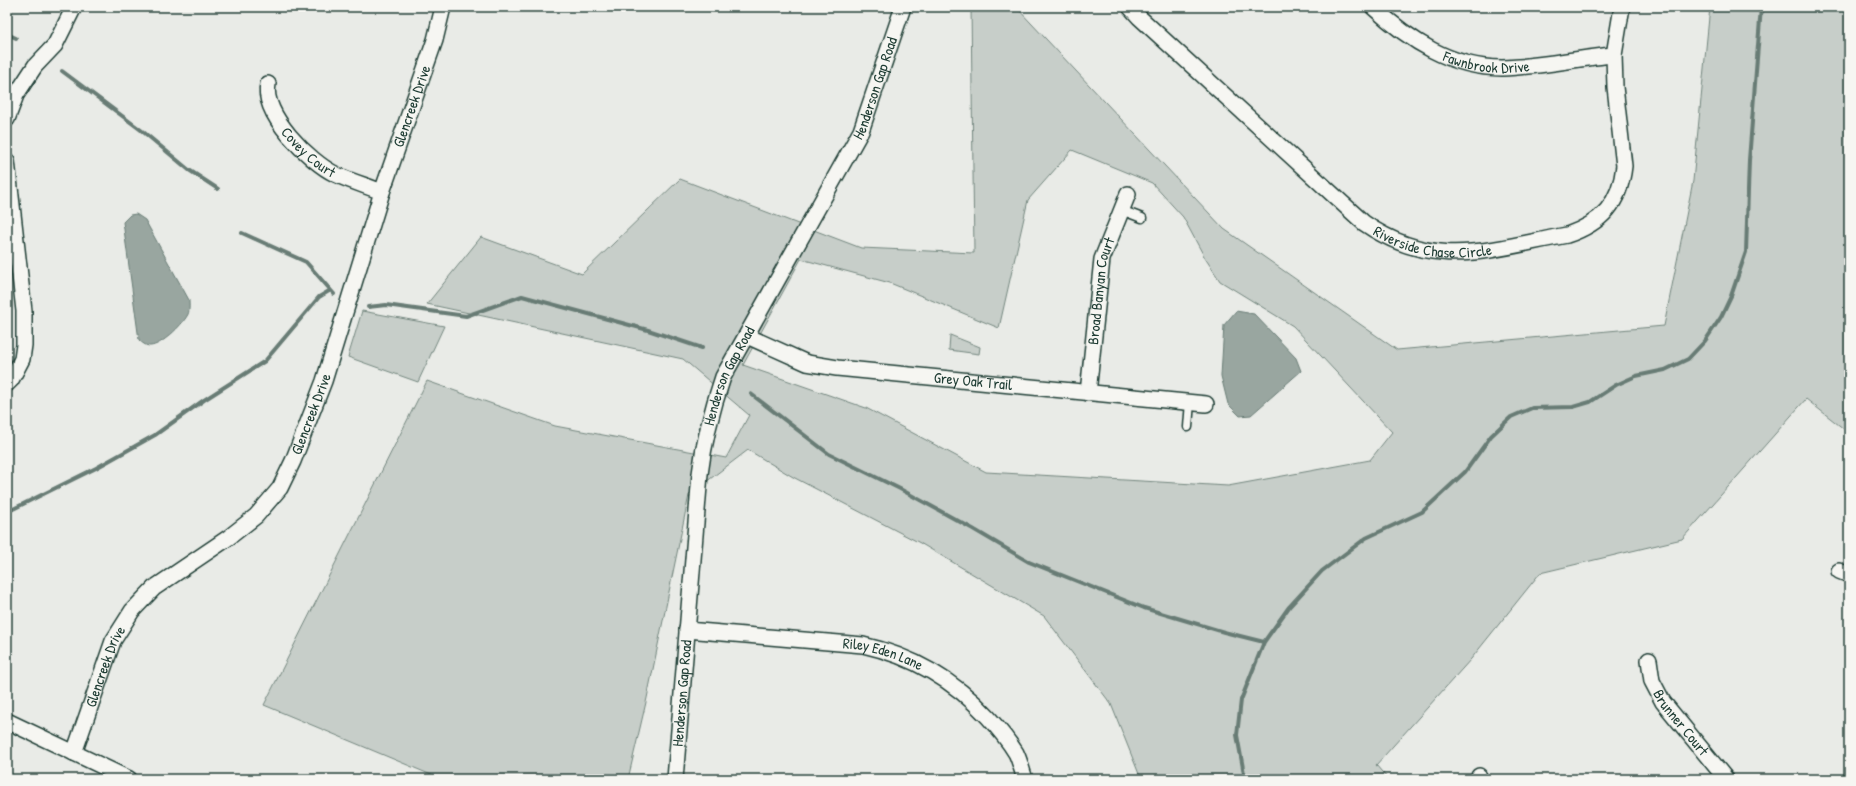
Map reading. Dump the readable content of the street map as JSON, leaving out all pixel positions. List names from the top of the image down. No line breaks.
{"streets":{"street":["Fawnbrook Drive","Henderson Gap Road","Glencreek Drive","Covey Court","Riverside Chase Circle","Broad Banyan Court","Grey Oak Trail","Riley Eden Lane","Brunner Court"]},"crossings":[["Fawnbrook Drive","Riverside Chase Circle"],["Henderson Gap Road","Grey Oak Trail"],["Henderson Gap Road","Riley Eden Lane"],["Glencreek Drive","Covey Court"],["Broad Banyan Court","Grey Oak Trail"]]}
